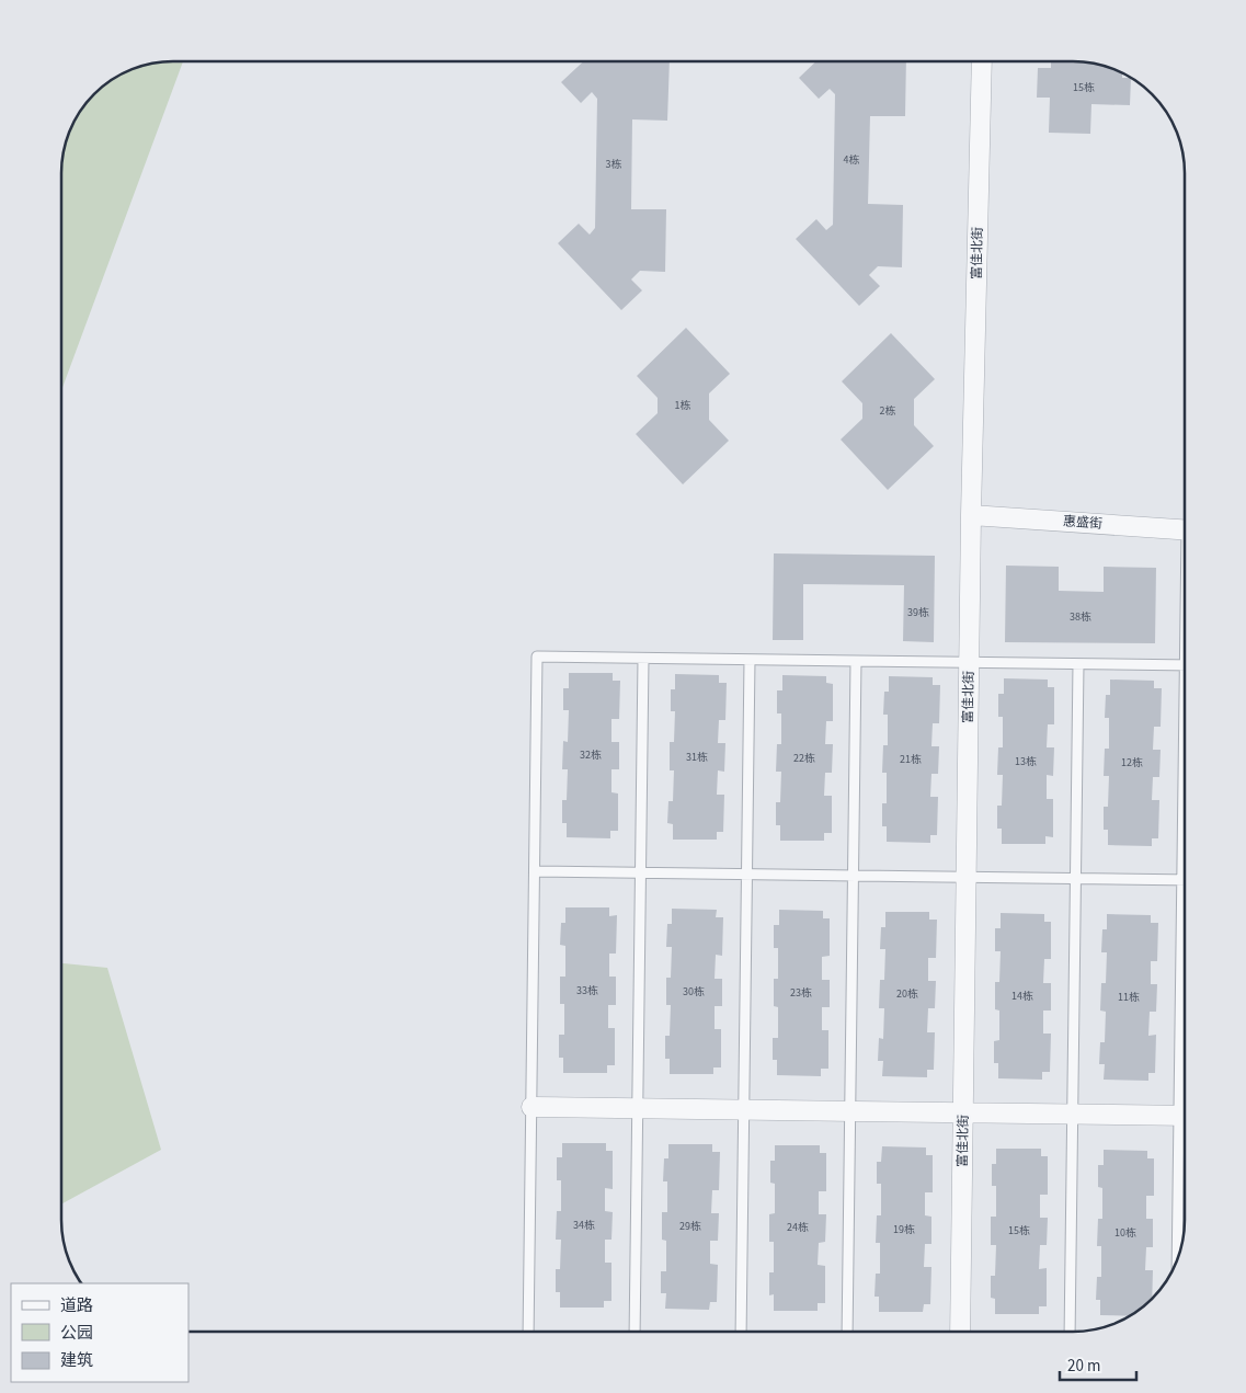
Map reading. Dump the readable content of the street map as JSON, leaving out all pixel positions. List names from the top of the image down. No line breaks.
{"streets":{"street":["富佳北街","惠盛街"]},"crossings":[["富佳北街","惠盛街"]],"house_numbers":["15栋","4栋","3栋","1栋","2栋","39栋","38栋","32栋","31栋","22栋","21栋","13栋","12栋","33栋","30栋","23栋","20栋","14栋","11栋","34栋","29栋","24栋","19栋","15栋","10栋"],"legend":["道路","公园","建筑"],"scale_bar":"20 m"}
